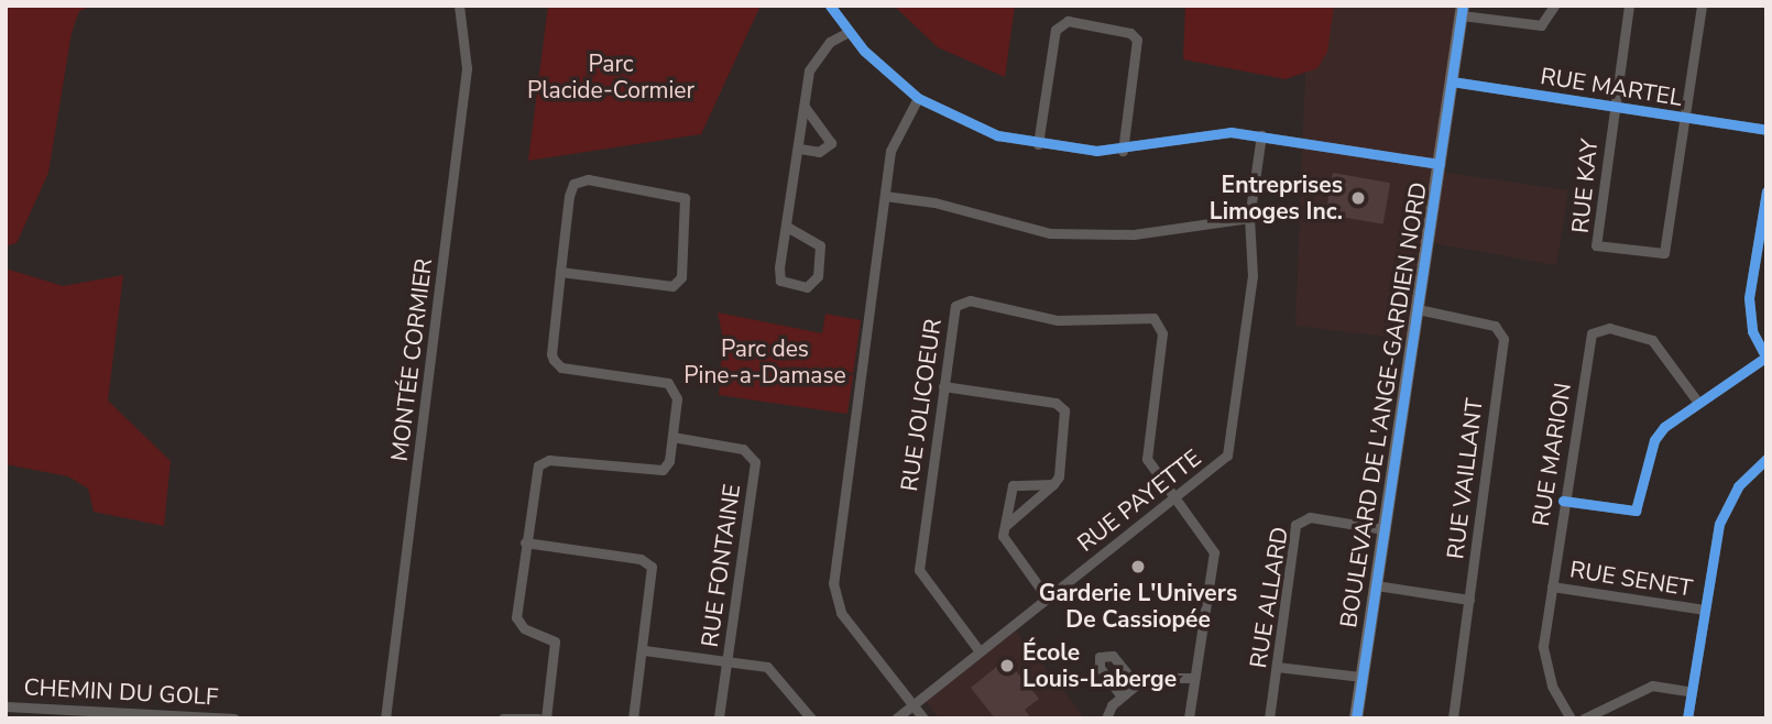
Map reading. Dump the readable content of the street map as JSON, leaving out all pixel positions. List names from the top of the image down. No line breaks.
{"streets":{"main road":["BOULEVARD DE L'ANGE-GARDIEN NORD"],"street":["RUE MARTEL","RUE KAY","MONTÉE CORMIER","RUE JOLICOEUR","RUE MARION","RUE VAILLANT","RUE PAYETTE","RUE FONTAINE","RUE SENET","RUE ALLARD","CHEMIN DU GOLF"]},"crossings":[["RUE MARTEL","RUE KAY"],["RUE MARTEL","BOULEVARD DE L'ANGE-GARDIEN NORD"],["RUE JOLICOEUR","RUE PAYETTE"],["BOULEVARD DE L'ANGE-GARDIEN NORD","RUE VAILLANT"],["BOULEVARD DE L'ANGE-GARDIEN NORD","RUE ALLARD"],["RUE MARION","RUE SENET"]],"parks":["Parc Placide-Cormier","Parc des Pine-a-Damase"],"places":["Entreprises Limoges Inc.","Garderie L'Univers De Cassiopée","École Louis-Laberge"]}
